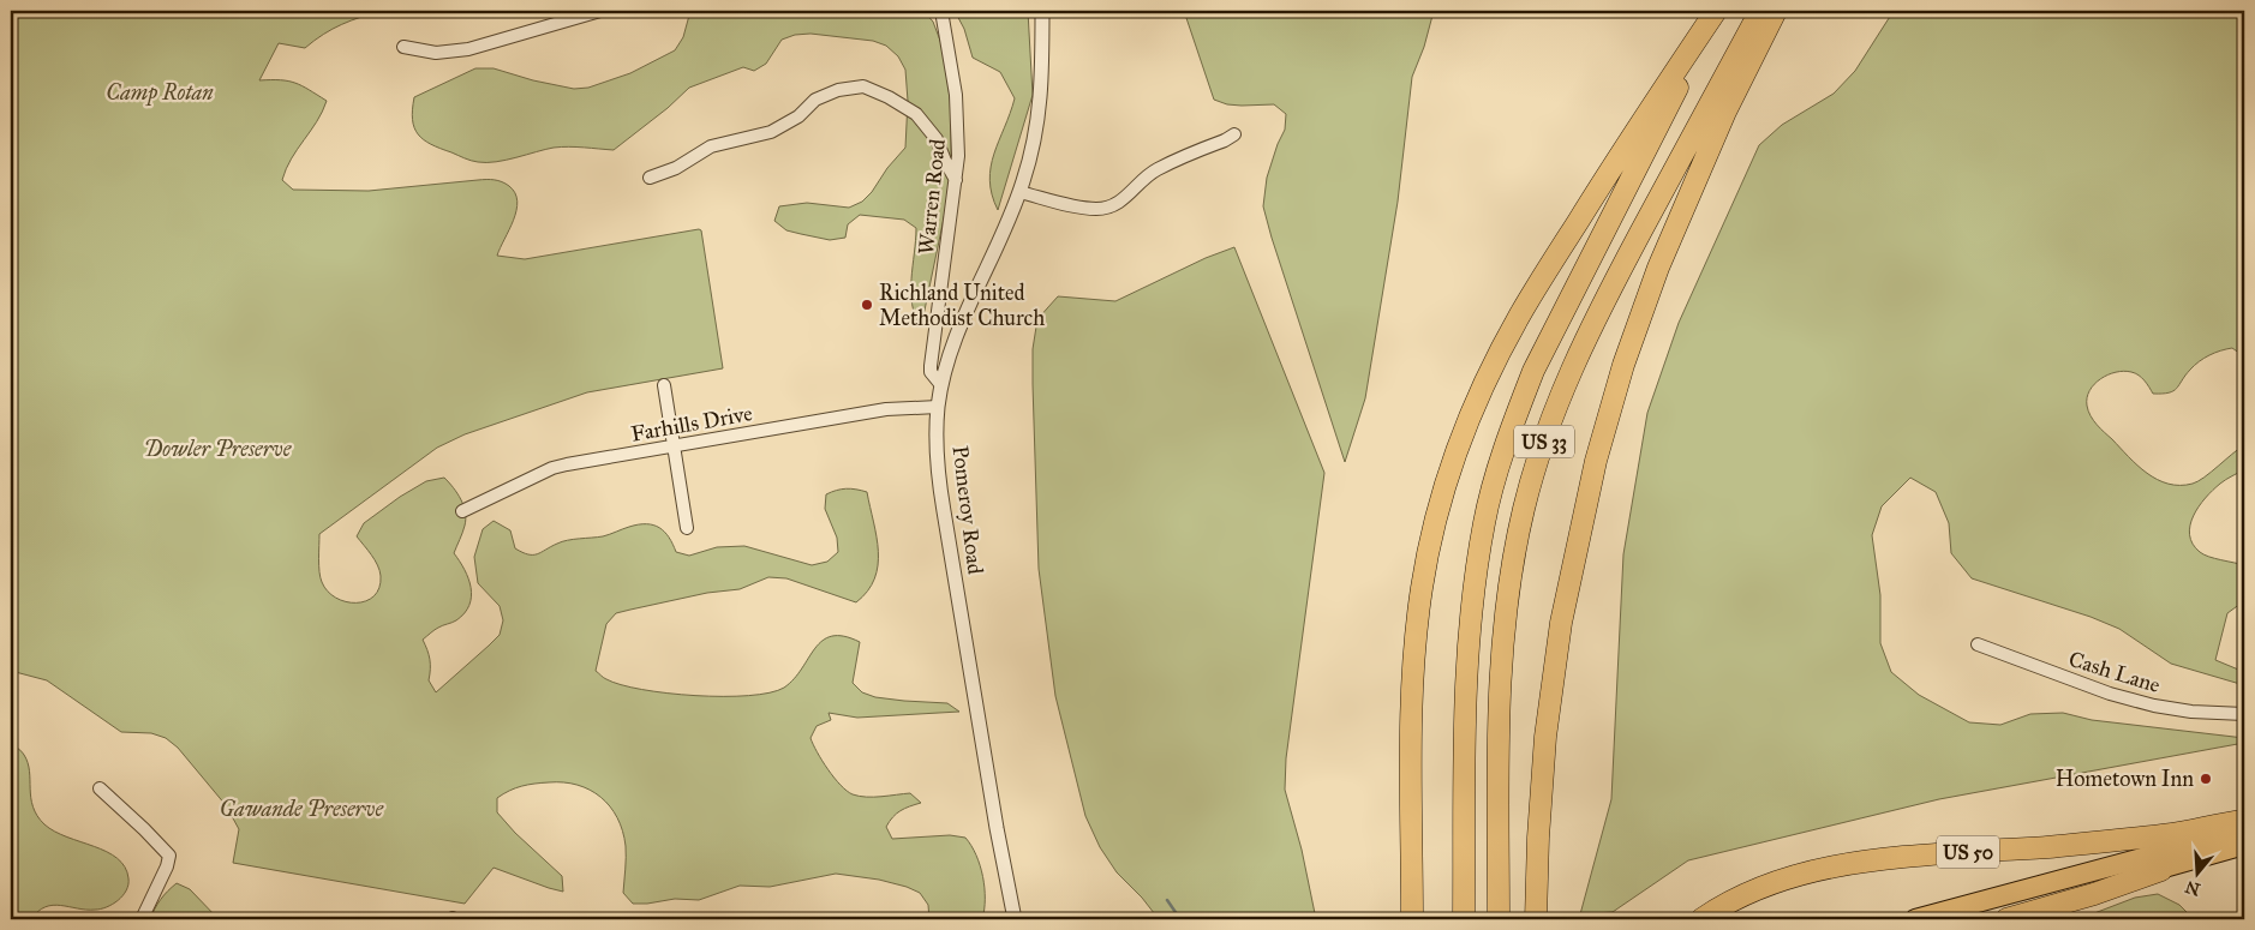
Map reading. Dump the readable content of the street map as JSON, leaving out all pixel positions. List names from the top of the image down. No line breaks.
{"streets":{"highway":["US 33","US 50"],"street":["Warren Road","Farhills Drive","Pomeroy Road","Cash Lane"]},"crossings":[["Warren Road","Pomeroy Road"],["Farhills Drive","Pomeroy Road"]],"parks":["Camp Rotan","Dowler Preserve","Gawande Preserve"],"places":["Richland United Methodist Church","Hometown Inn"],"north":"bottom"}
